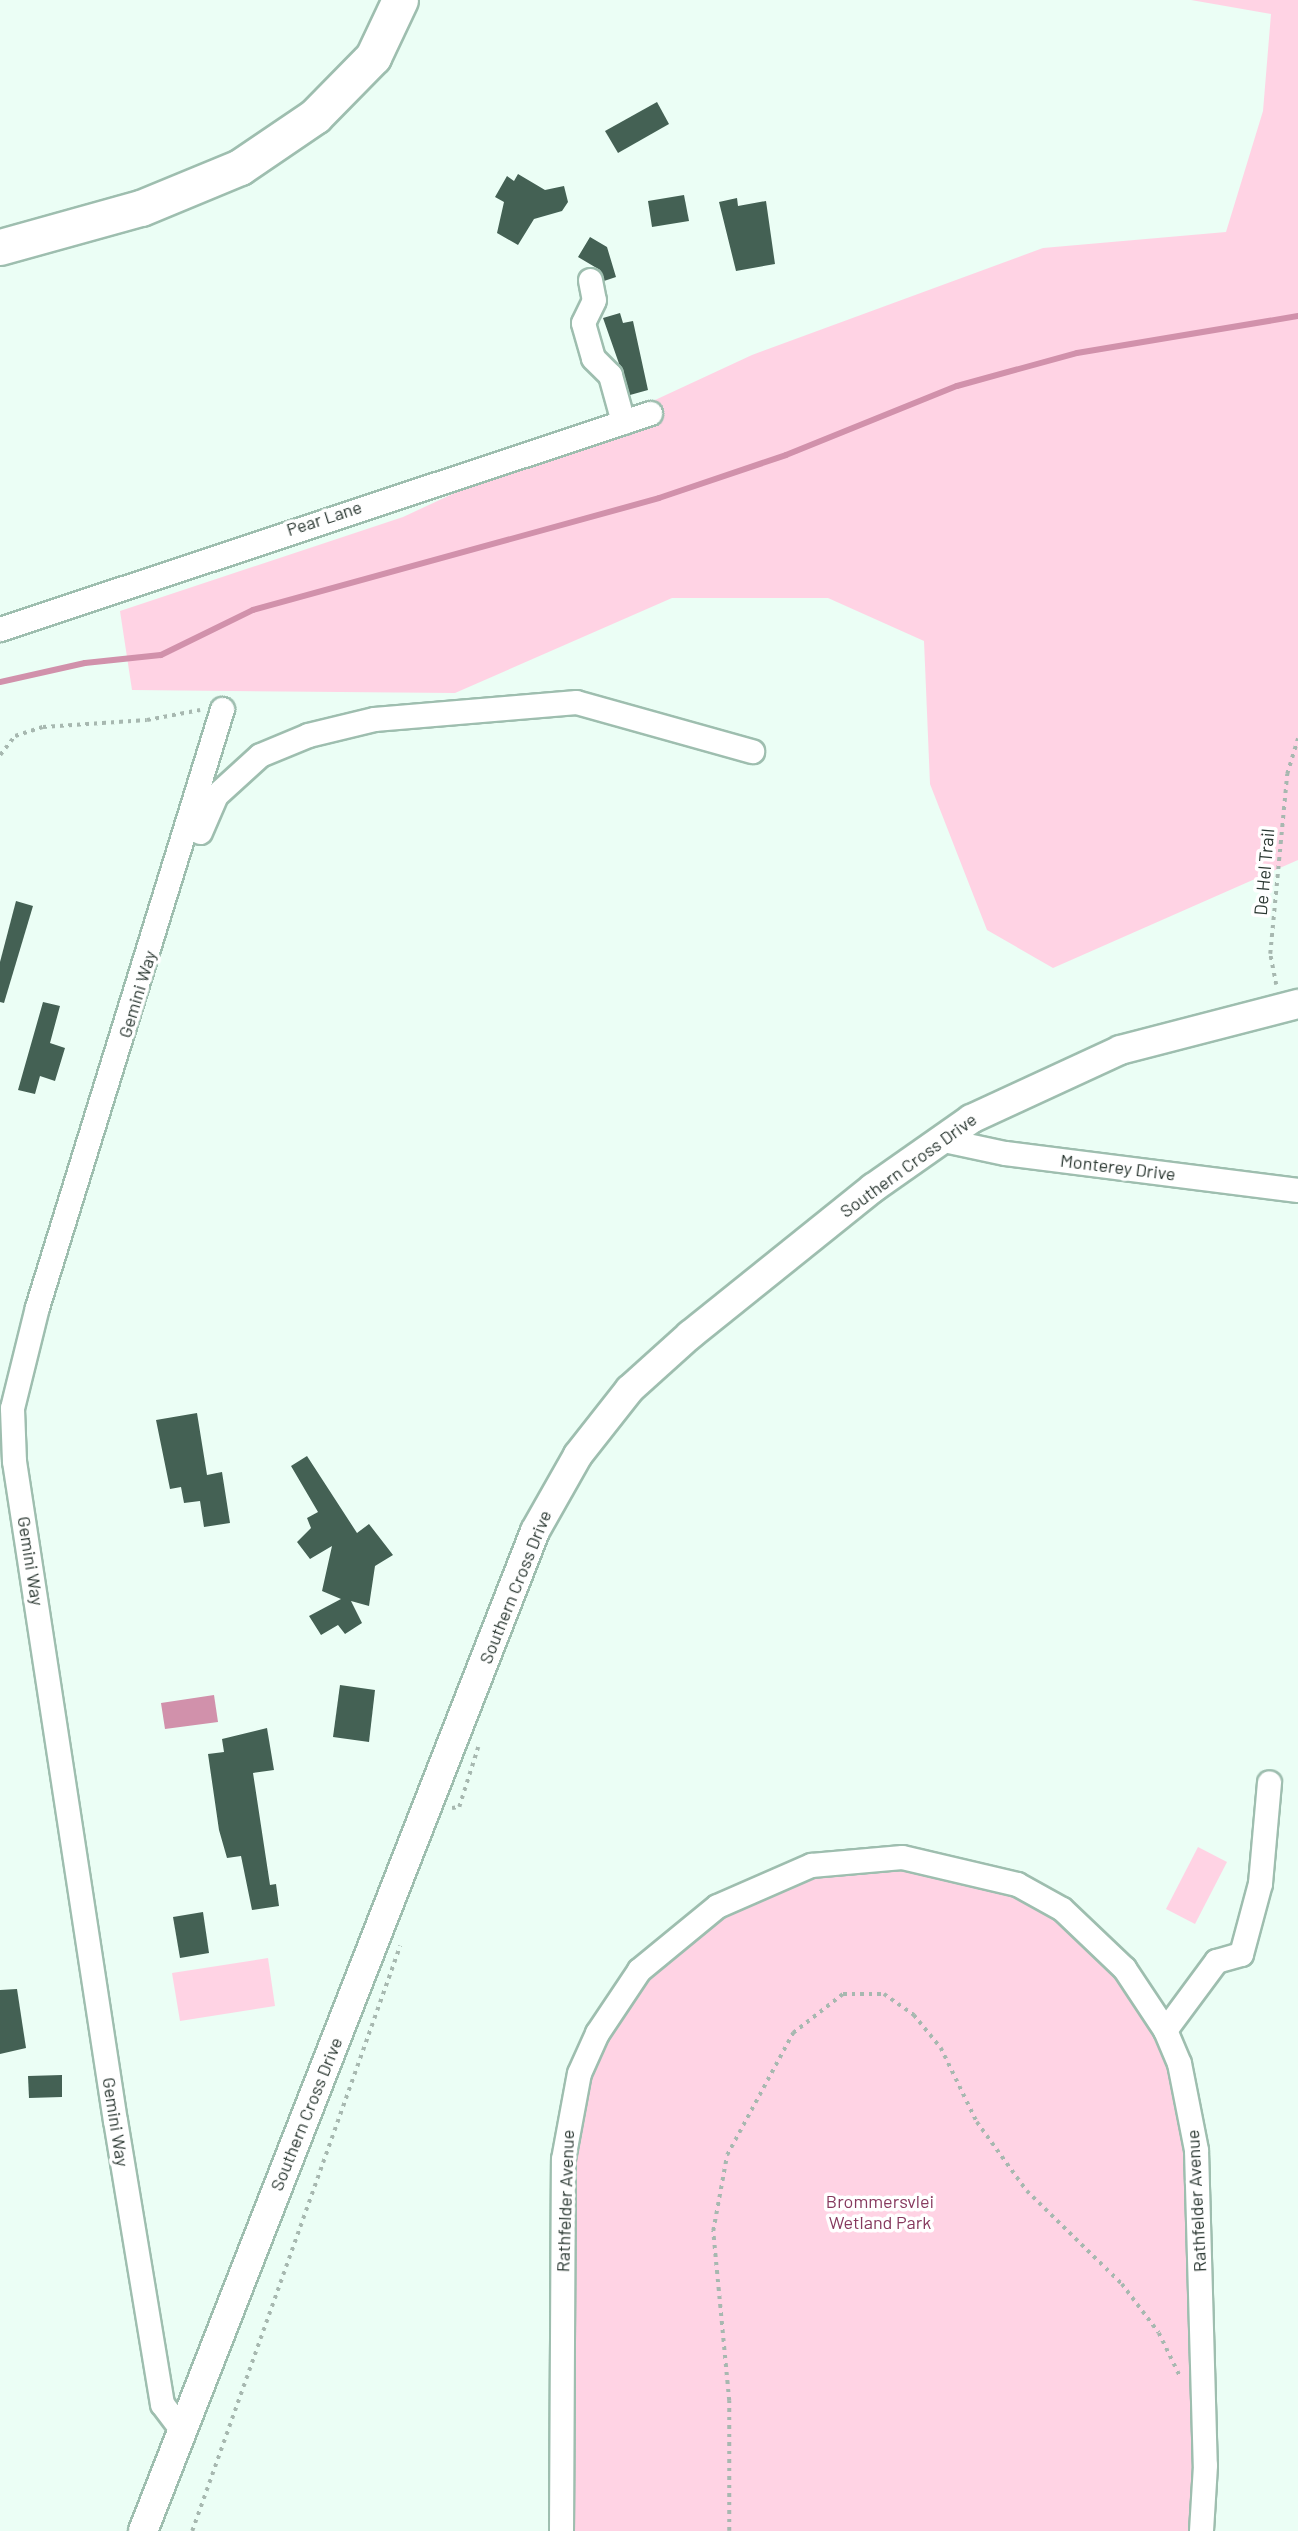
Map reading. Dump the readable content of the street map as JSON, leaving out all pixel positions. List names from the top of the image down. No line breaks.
{"streets":{"street":["Pear Lane","Gemini Way","Southern Cross Drive","Monterey Drive","Rathfelder Avenue"],"path":["De Hel Trail"]},"crossings":[["De Hel Trail","Southern Cross Drive"],["Gemini Way","Southern Cross Drive"],["Southern Cross Drive","Monterey Drive"]],"parks":["Brommersvlei Wetland Park"]}
